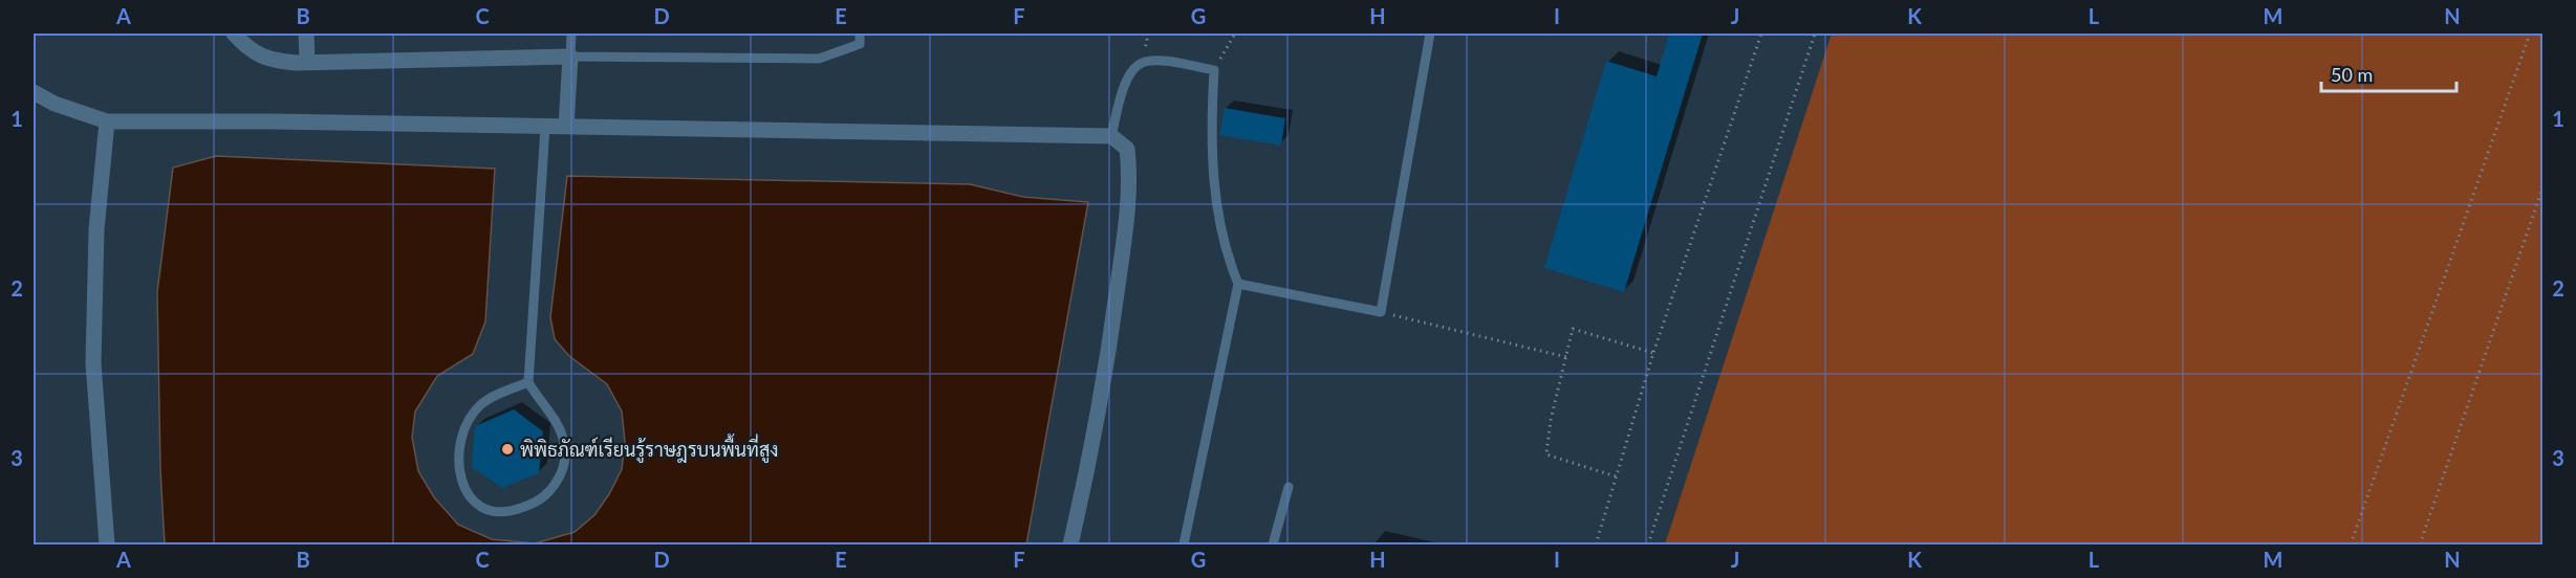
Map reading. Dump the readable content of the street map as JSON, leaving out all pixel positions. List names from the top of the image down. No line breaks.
{"places":["พิพิธภัณฑ์เรียนรู้ราษฎรบนพื้นที่สูง"],"scale_bar":"50 m","grid":{"columns":["A","B","C","D","E","F","G","H","I","J","K","L","M","N"],"rows":["1","2","3"]}}
